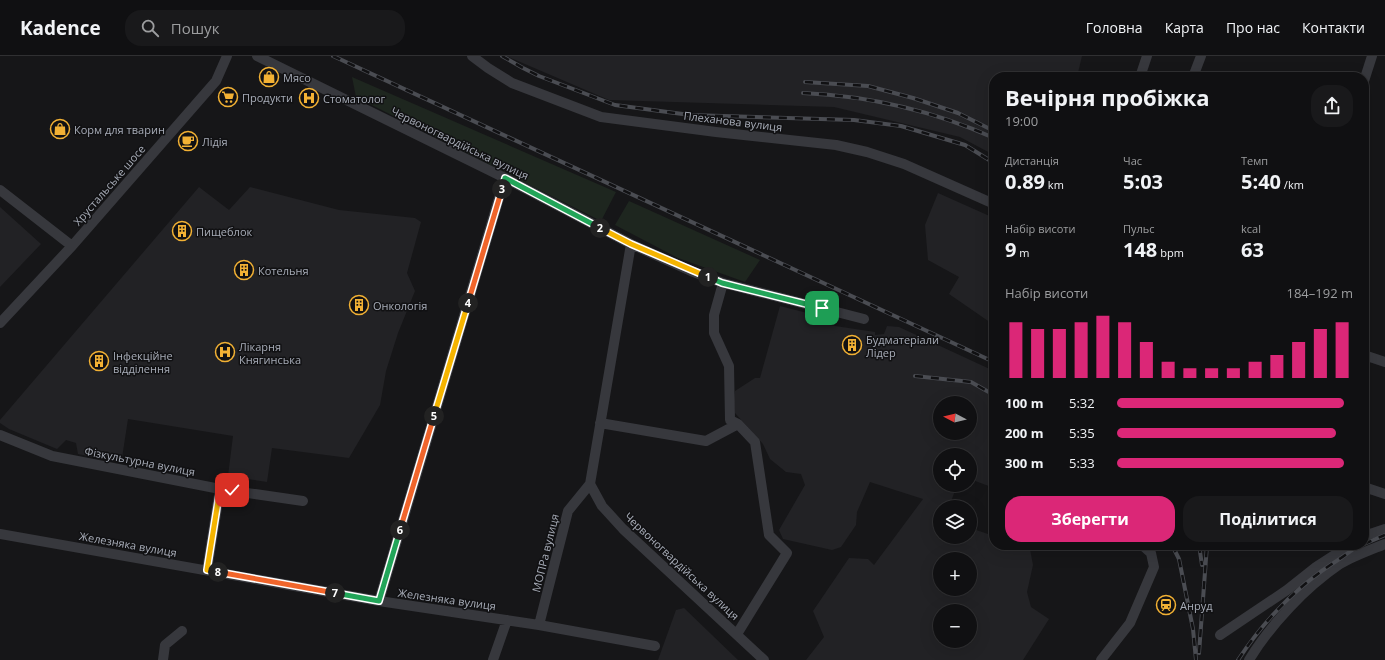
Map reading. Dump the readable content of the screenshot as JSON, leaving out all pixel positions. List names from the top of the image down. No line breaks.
{"streets":{"street":["Плеханова вулиця","Червоногвардійська вулиця","Хрустальське шосе","Фізкультурна вулиця","Железняка вулиця","МОПРа вулиця"]},"crossings":[["Червоногвардійська вулиця","МОПРа вулиця"],["Железняка вулиця","МОПРа вулиця"]],"places":{"shop":["Мясо","Корм для тварин"],"supermarket":["Продукти"],"hospital":["Стоматолог","Лікарня Княгинська"],"cafe":["Лідія"],"building":["Пищеблок","Котельня","Онкологія","Будматеріали Лідер","Інфекційне відділення"],"station":["Анруд"]},"north":"left","page":{"header":"Kadence","search":"Пошук","nav":["Головна","Карта","Про нас","Контакти"],"heading":["Вечірня пробіжка","19:00"],"stats":[["Дистанція","0.89 km"],["Час","5:03"],["Темп","5:40 /km"],["Набір висоти","9 m"],["Пульс","148 bpm"],["kcal","63"]],"pins":["3","2","1","4","5","6","8","7"],"chart":["Набір висоти","184–192 m"],"list":[{"name":"100 m","note":"5:32"},{"name":"200 m","note":"5:35"},{"name":"300 m","note":"5:33"}],"map_buttons":["+","−"],"buttons":["Зберегти","Поділитися"]}}
